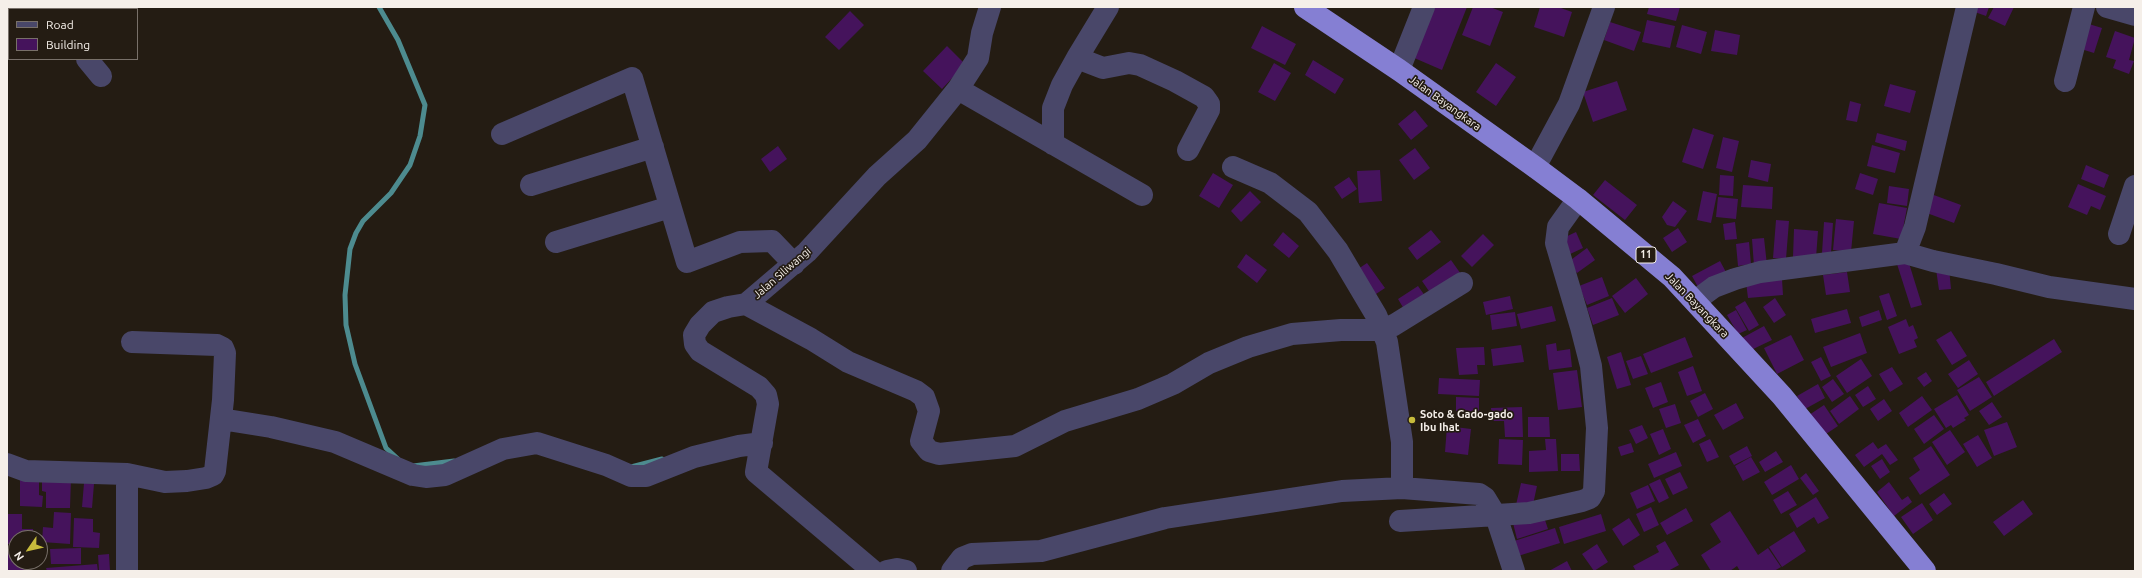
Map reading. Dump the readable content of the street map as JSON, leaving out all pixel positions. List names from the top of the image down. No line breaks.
{"streets":{"highway":["Jalan Bayangkara","11"],"street":["Jalan Siliwangi"]},"places":["Soto & Gado-gado Ibu Ihat"],"legend":["Road","Building"],"north":"bottom left"}
